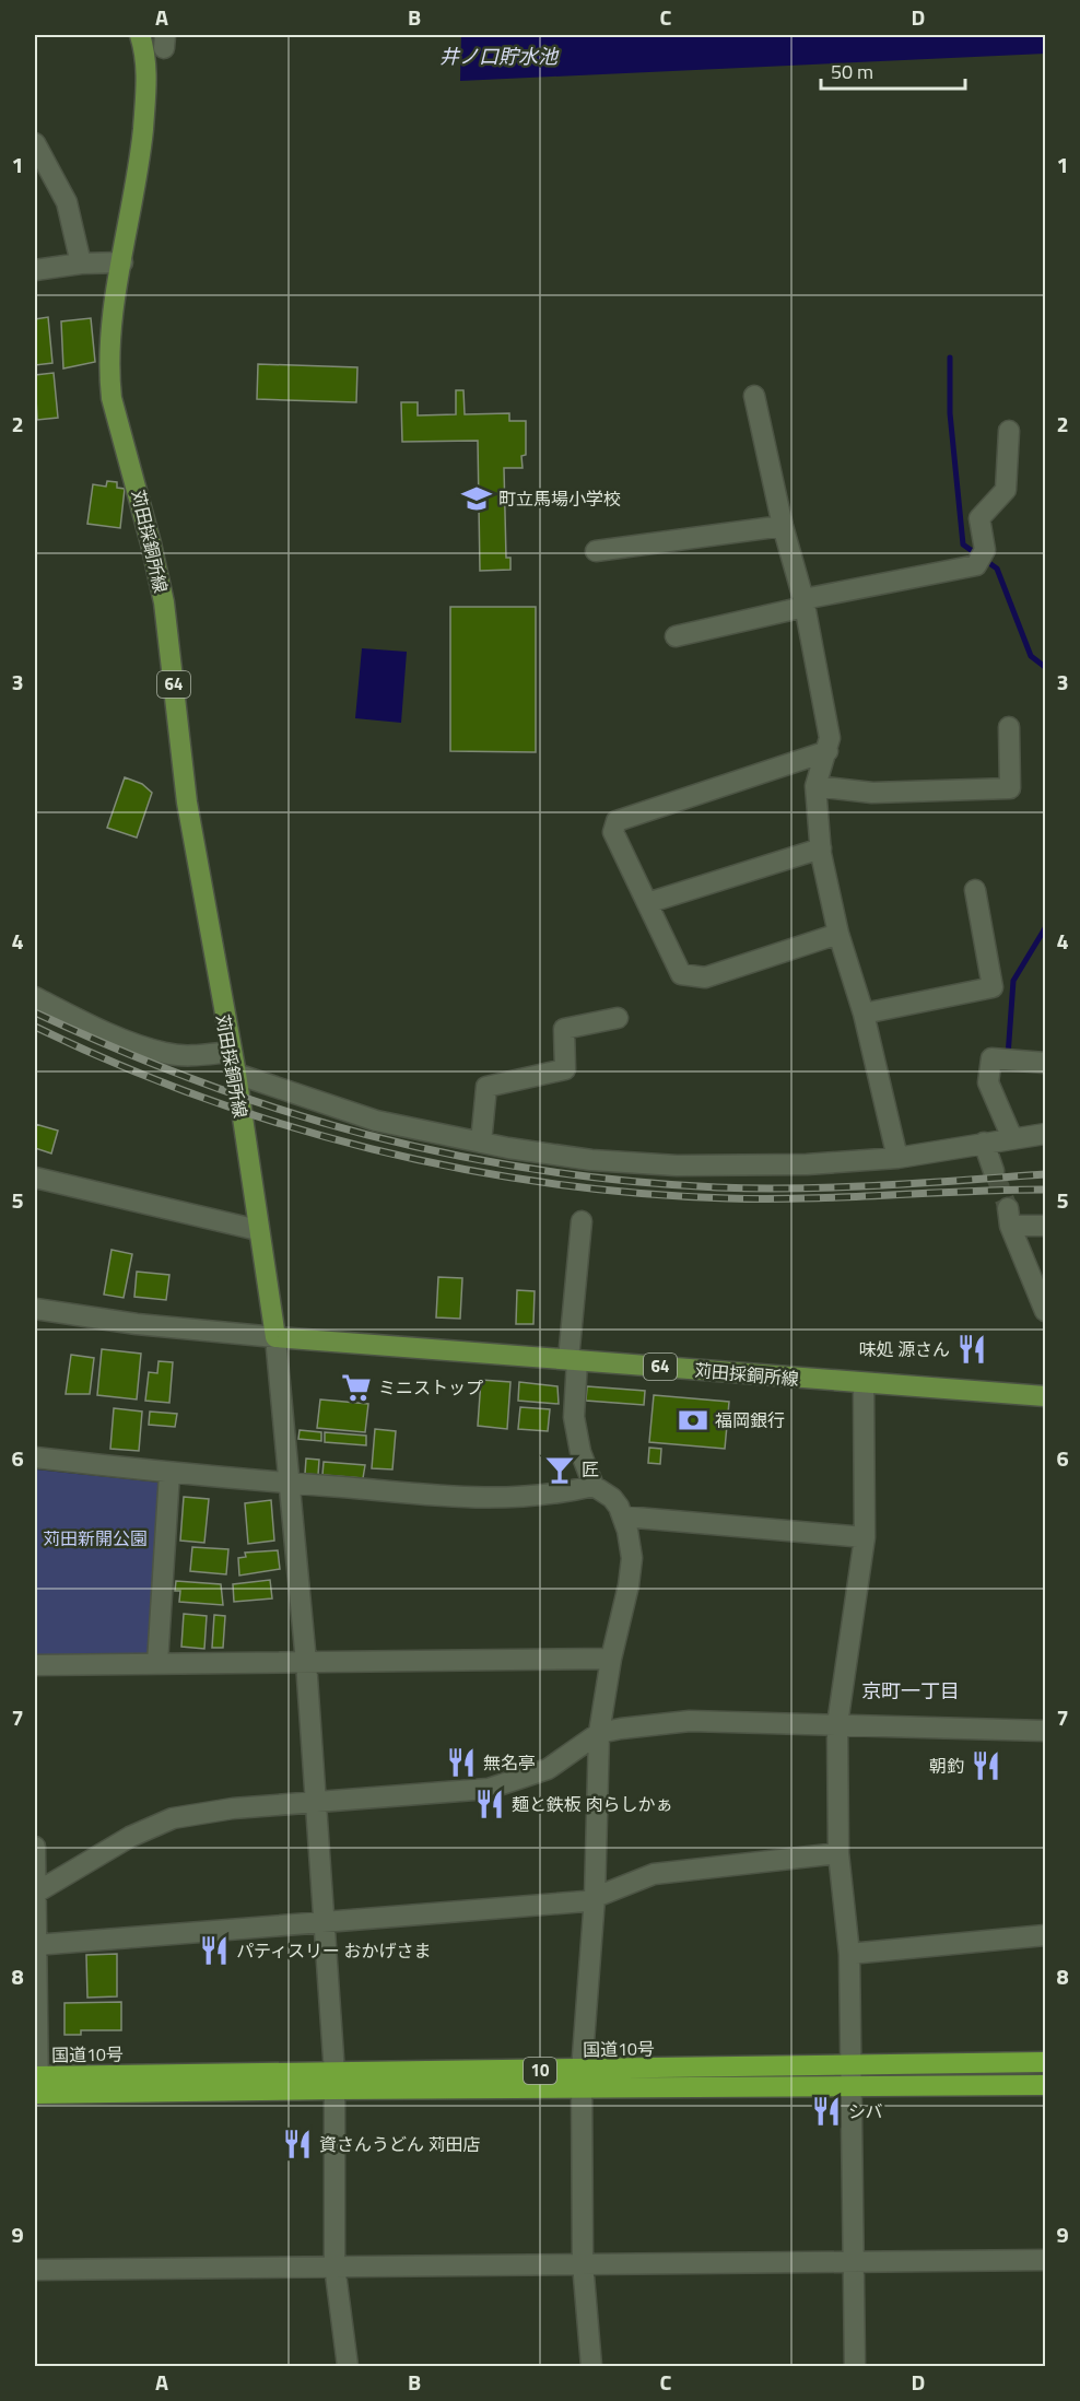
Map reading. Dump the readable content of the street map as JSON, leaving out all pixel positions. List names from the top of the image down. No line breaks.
{"streets":{"highway":["国道10号","10"],"main road":["苅田採銅所線","64"]},"districts":["京町一丁目"],"water":["井ノ口貯水池"],"parks":["苅田新開公園"],"places":{"school or university":["町立馬場小学校"],"restaurant":["味処 源さん","無名亭","朝釣","麺と鉄板 肉らしかぁ","パティスリー おかげさま","シバ","資さんうどん 苅田店"],"supermarket":["ミニストップ"],"bank":["福岡銀行"],"bar":["匠"]},"scale_bar":"50 m","grid":{"columns":["A","B","C","D"],"rows":["1","2","3","4","5","6","7","8","9"]}}
